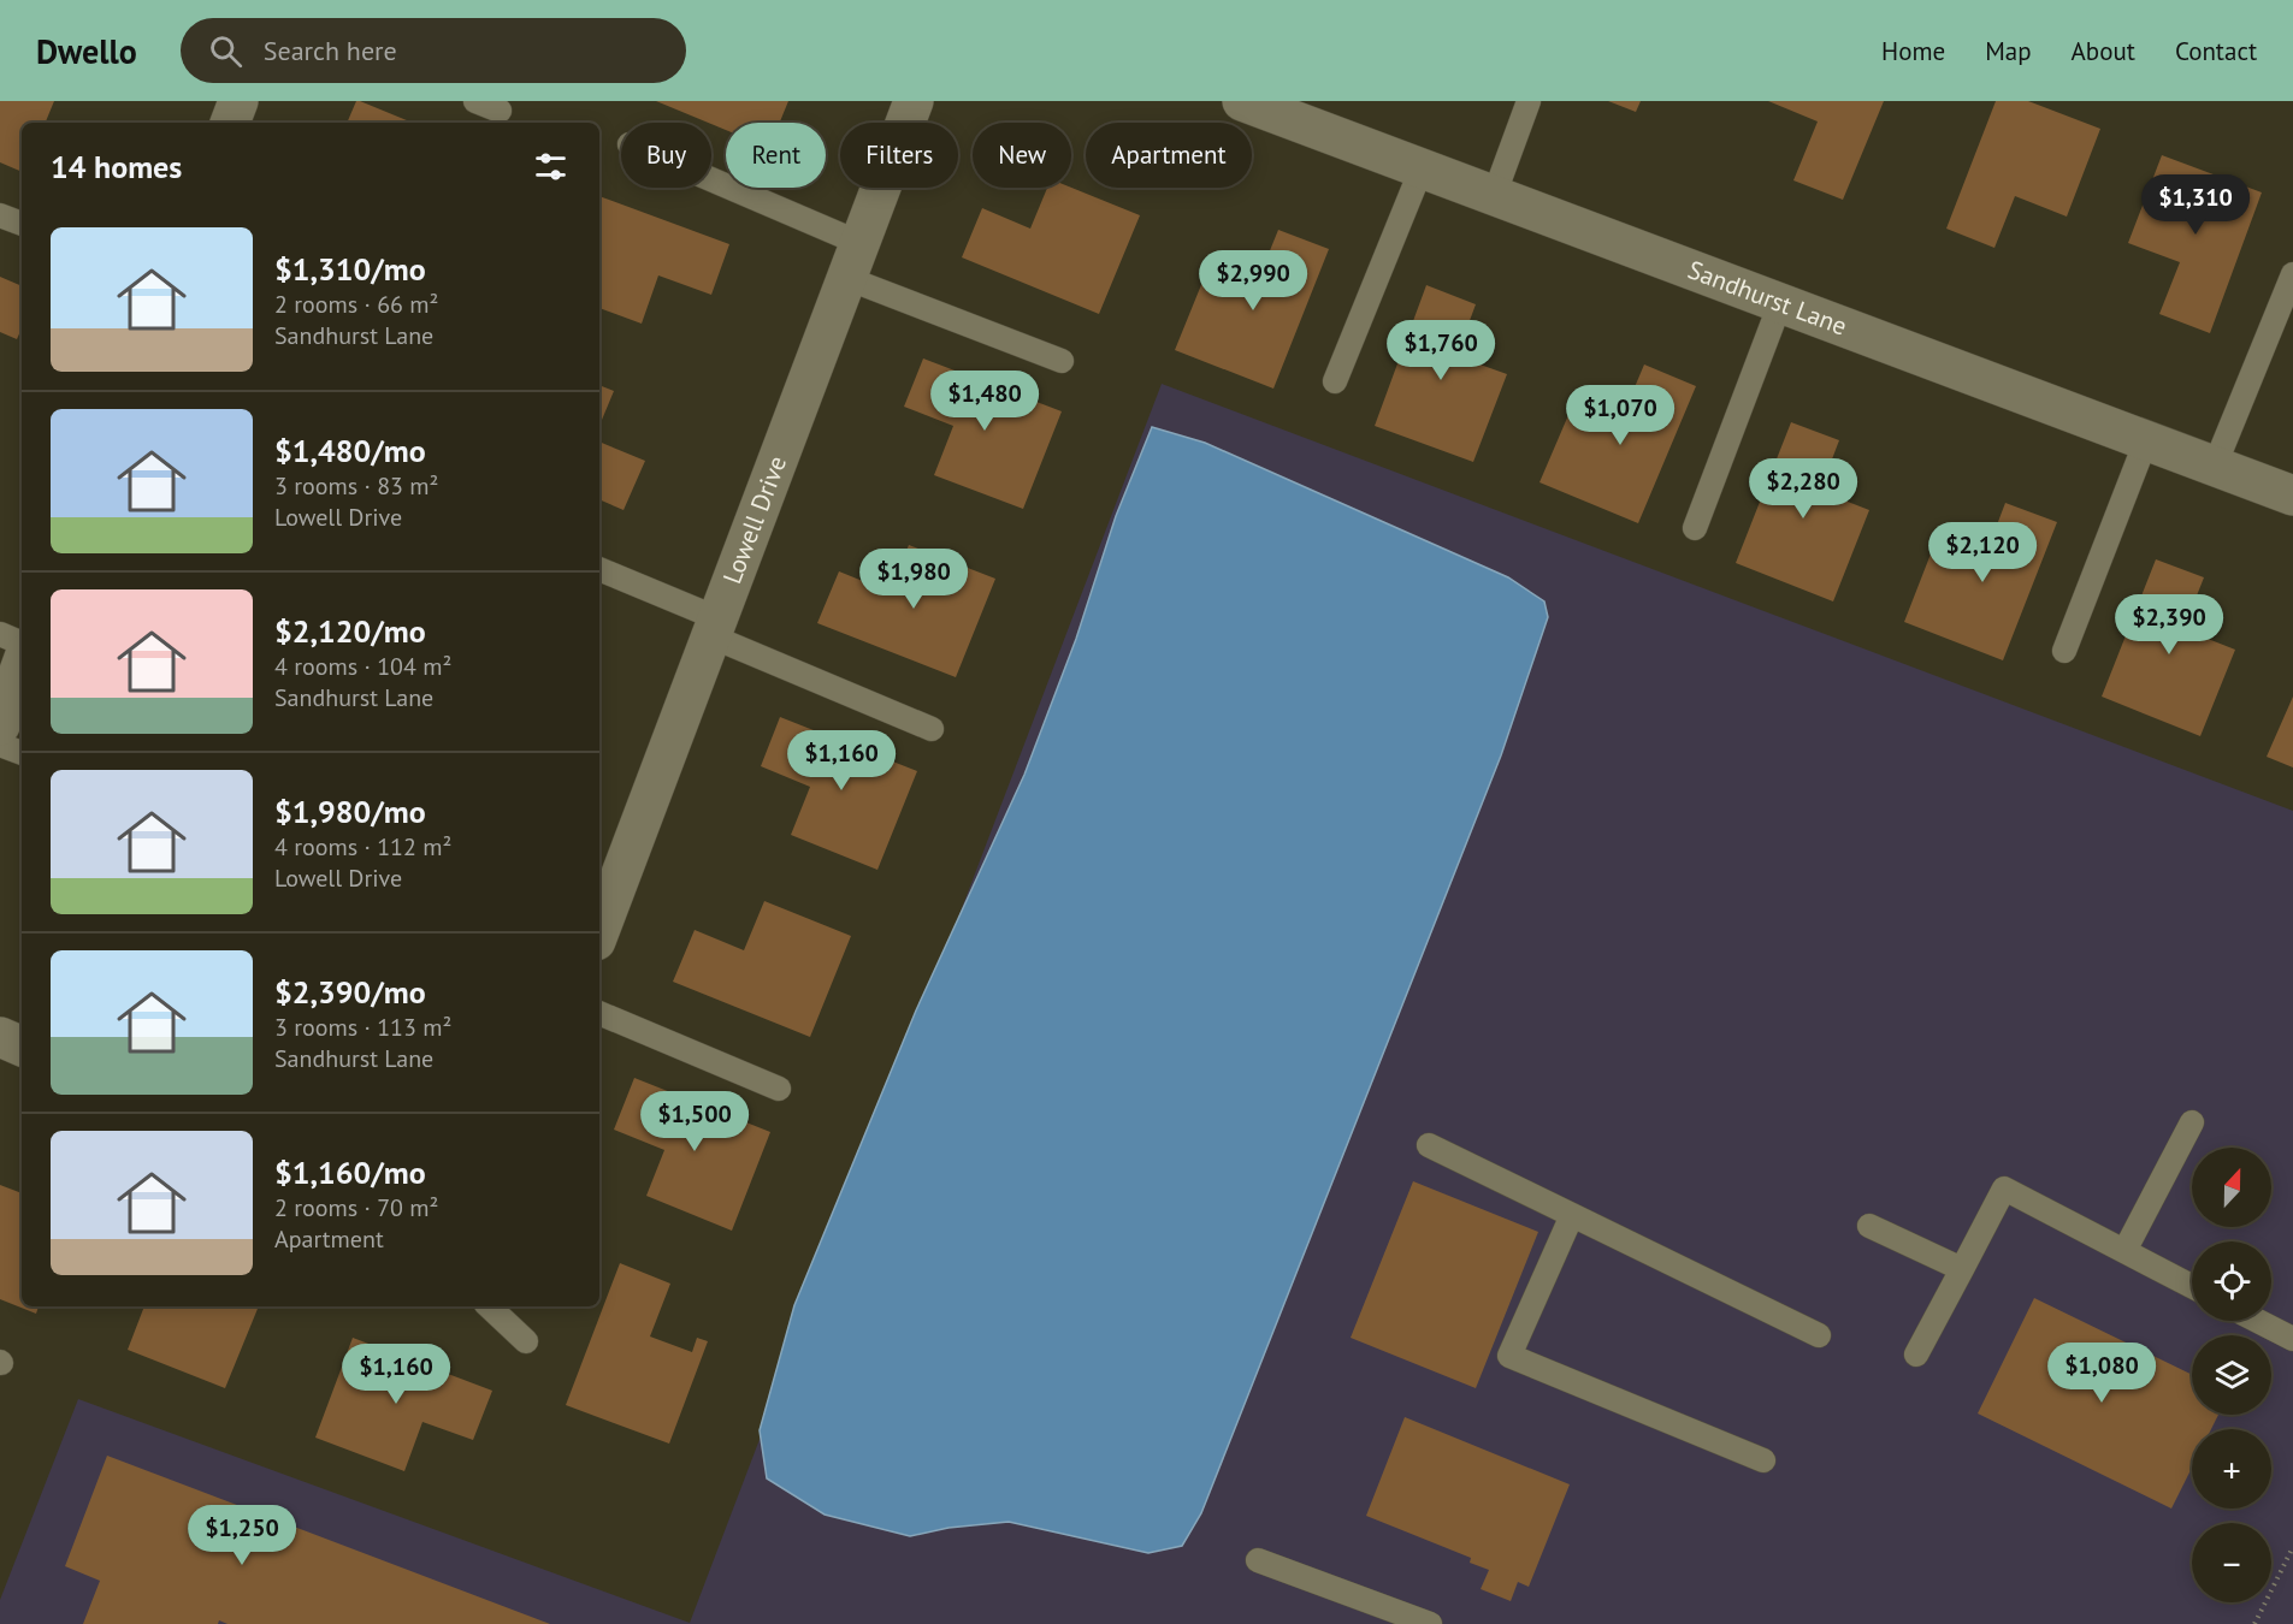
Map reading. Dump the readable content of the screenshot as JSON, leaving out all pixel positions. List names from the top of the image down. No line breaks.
{"streets":{"street":["Sandhurst Lane","Lowell Drive"]},"north":"top","page":{"header":"Dwello","search":"Search here","nav":["Home","Map","About","Contact"],"chip":["Buy","Rent","Filters","New","Apartment"],"heading":"14 homes","price":["$1,310","$2,990","$1,760","$1,480","$1,070","$2,280","$2,120","$1,980","$2,390","$1,160","$1,500","$1,080","$1,160","$1,250"],"list":[{"name":"$1,310/mo","note":"2 rooms · 66 m² · Sandhurst Lane"},{"name":"$1,480/mo","note":"3 rooms · 83 m² · Lowell Drive"},{"name":"$2,120/mo","note":"4 rooms · 104 m² · Sandhurst Lane"},{"name":"$1,980/mo","note":"4 rooms · 112 m² · Lowell Drive"},{"name":"$2,390/mo","note":"3 rooms · 113 m² · Sandhurst Lane"},{"name":"$1,160/mo","note":"2 rooms · 70 m² · Apartment"}],"map_buttons":["+","−"]}}
